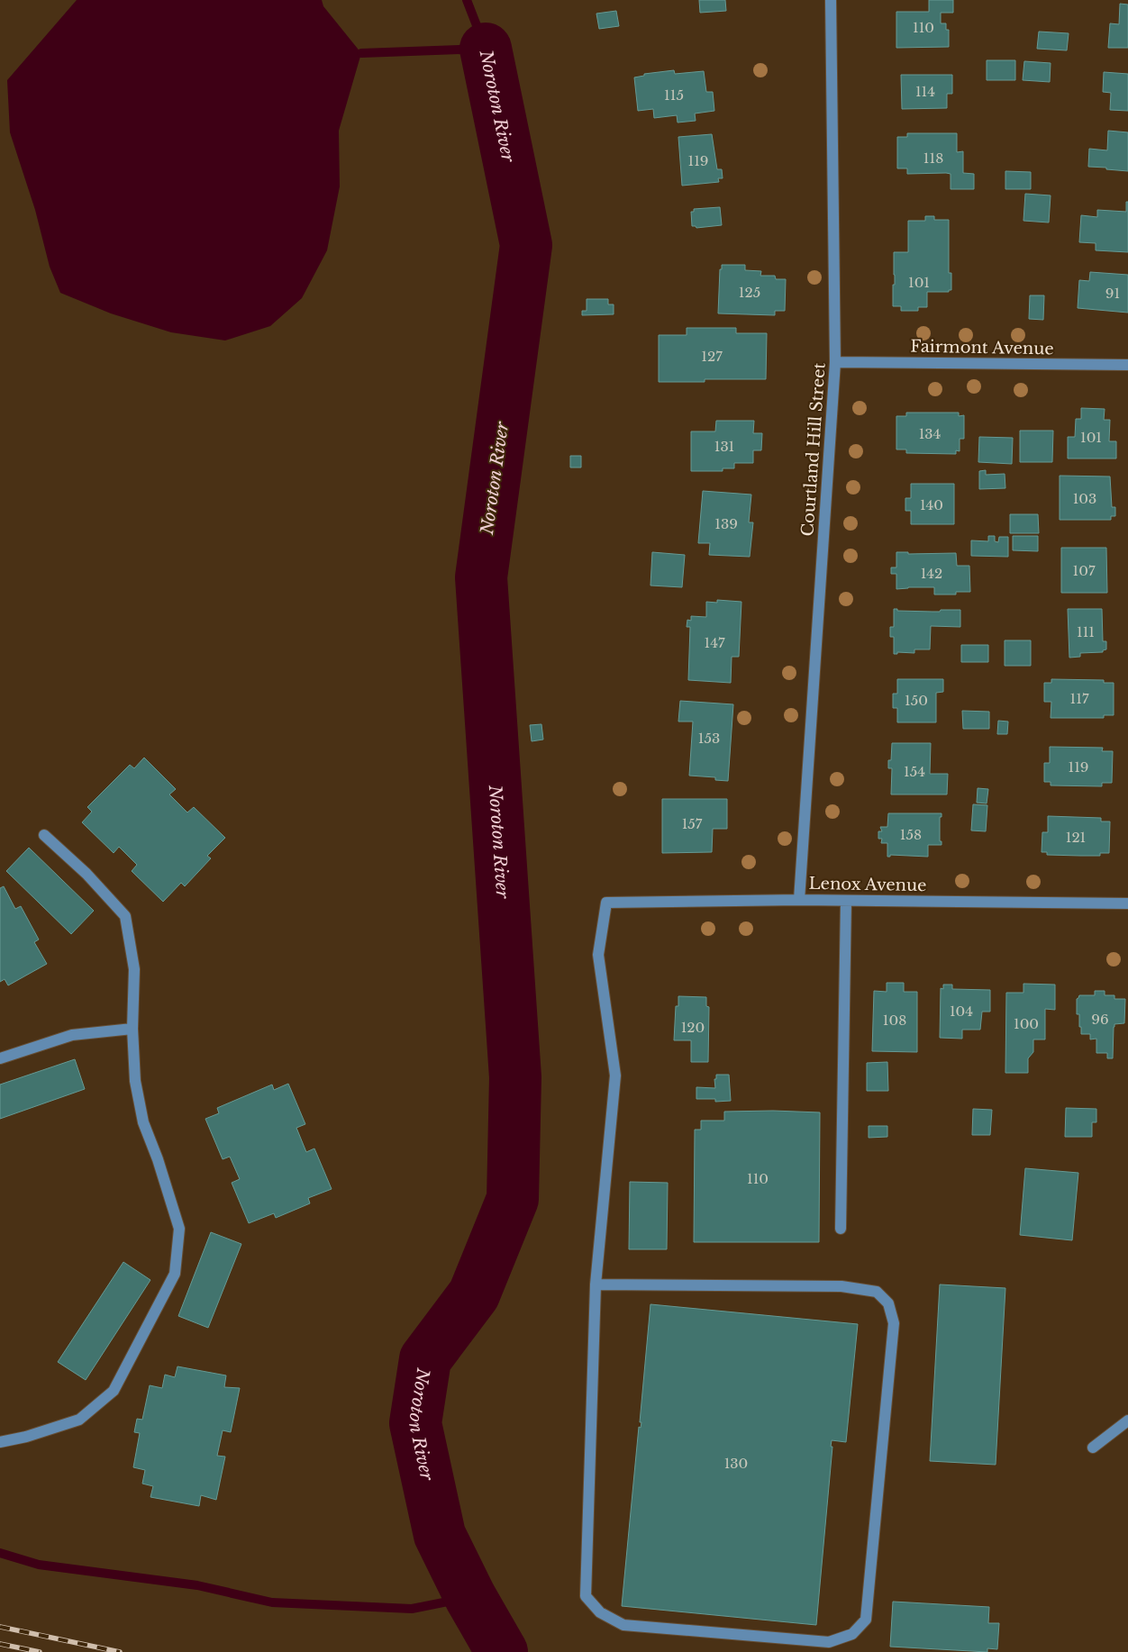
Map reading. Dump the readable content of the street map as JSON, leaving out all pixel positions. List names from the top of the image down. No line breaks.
{"streets":{"street":["Fairmont Avenue","Courtland Hill Street","Lenox Avenue"]},"crossings":[["Fairmont Avenue","Courtland Hill Street"],["Courtland Hill Street","Lenox Avenue"]],"water":["Noroton River"],"house_numbers":["110","114","115","118","119","101","125","91","127","134","101","131","103","140","139","107","142","111","147","117","150","153","119","154","157","158","121","104","96","108","100","120","110","130"]}
